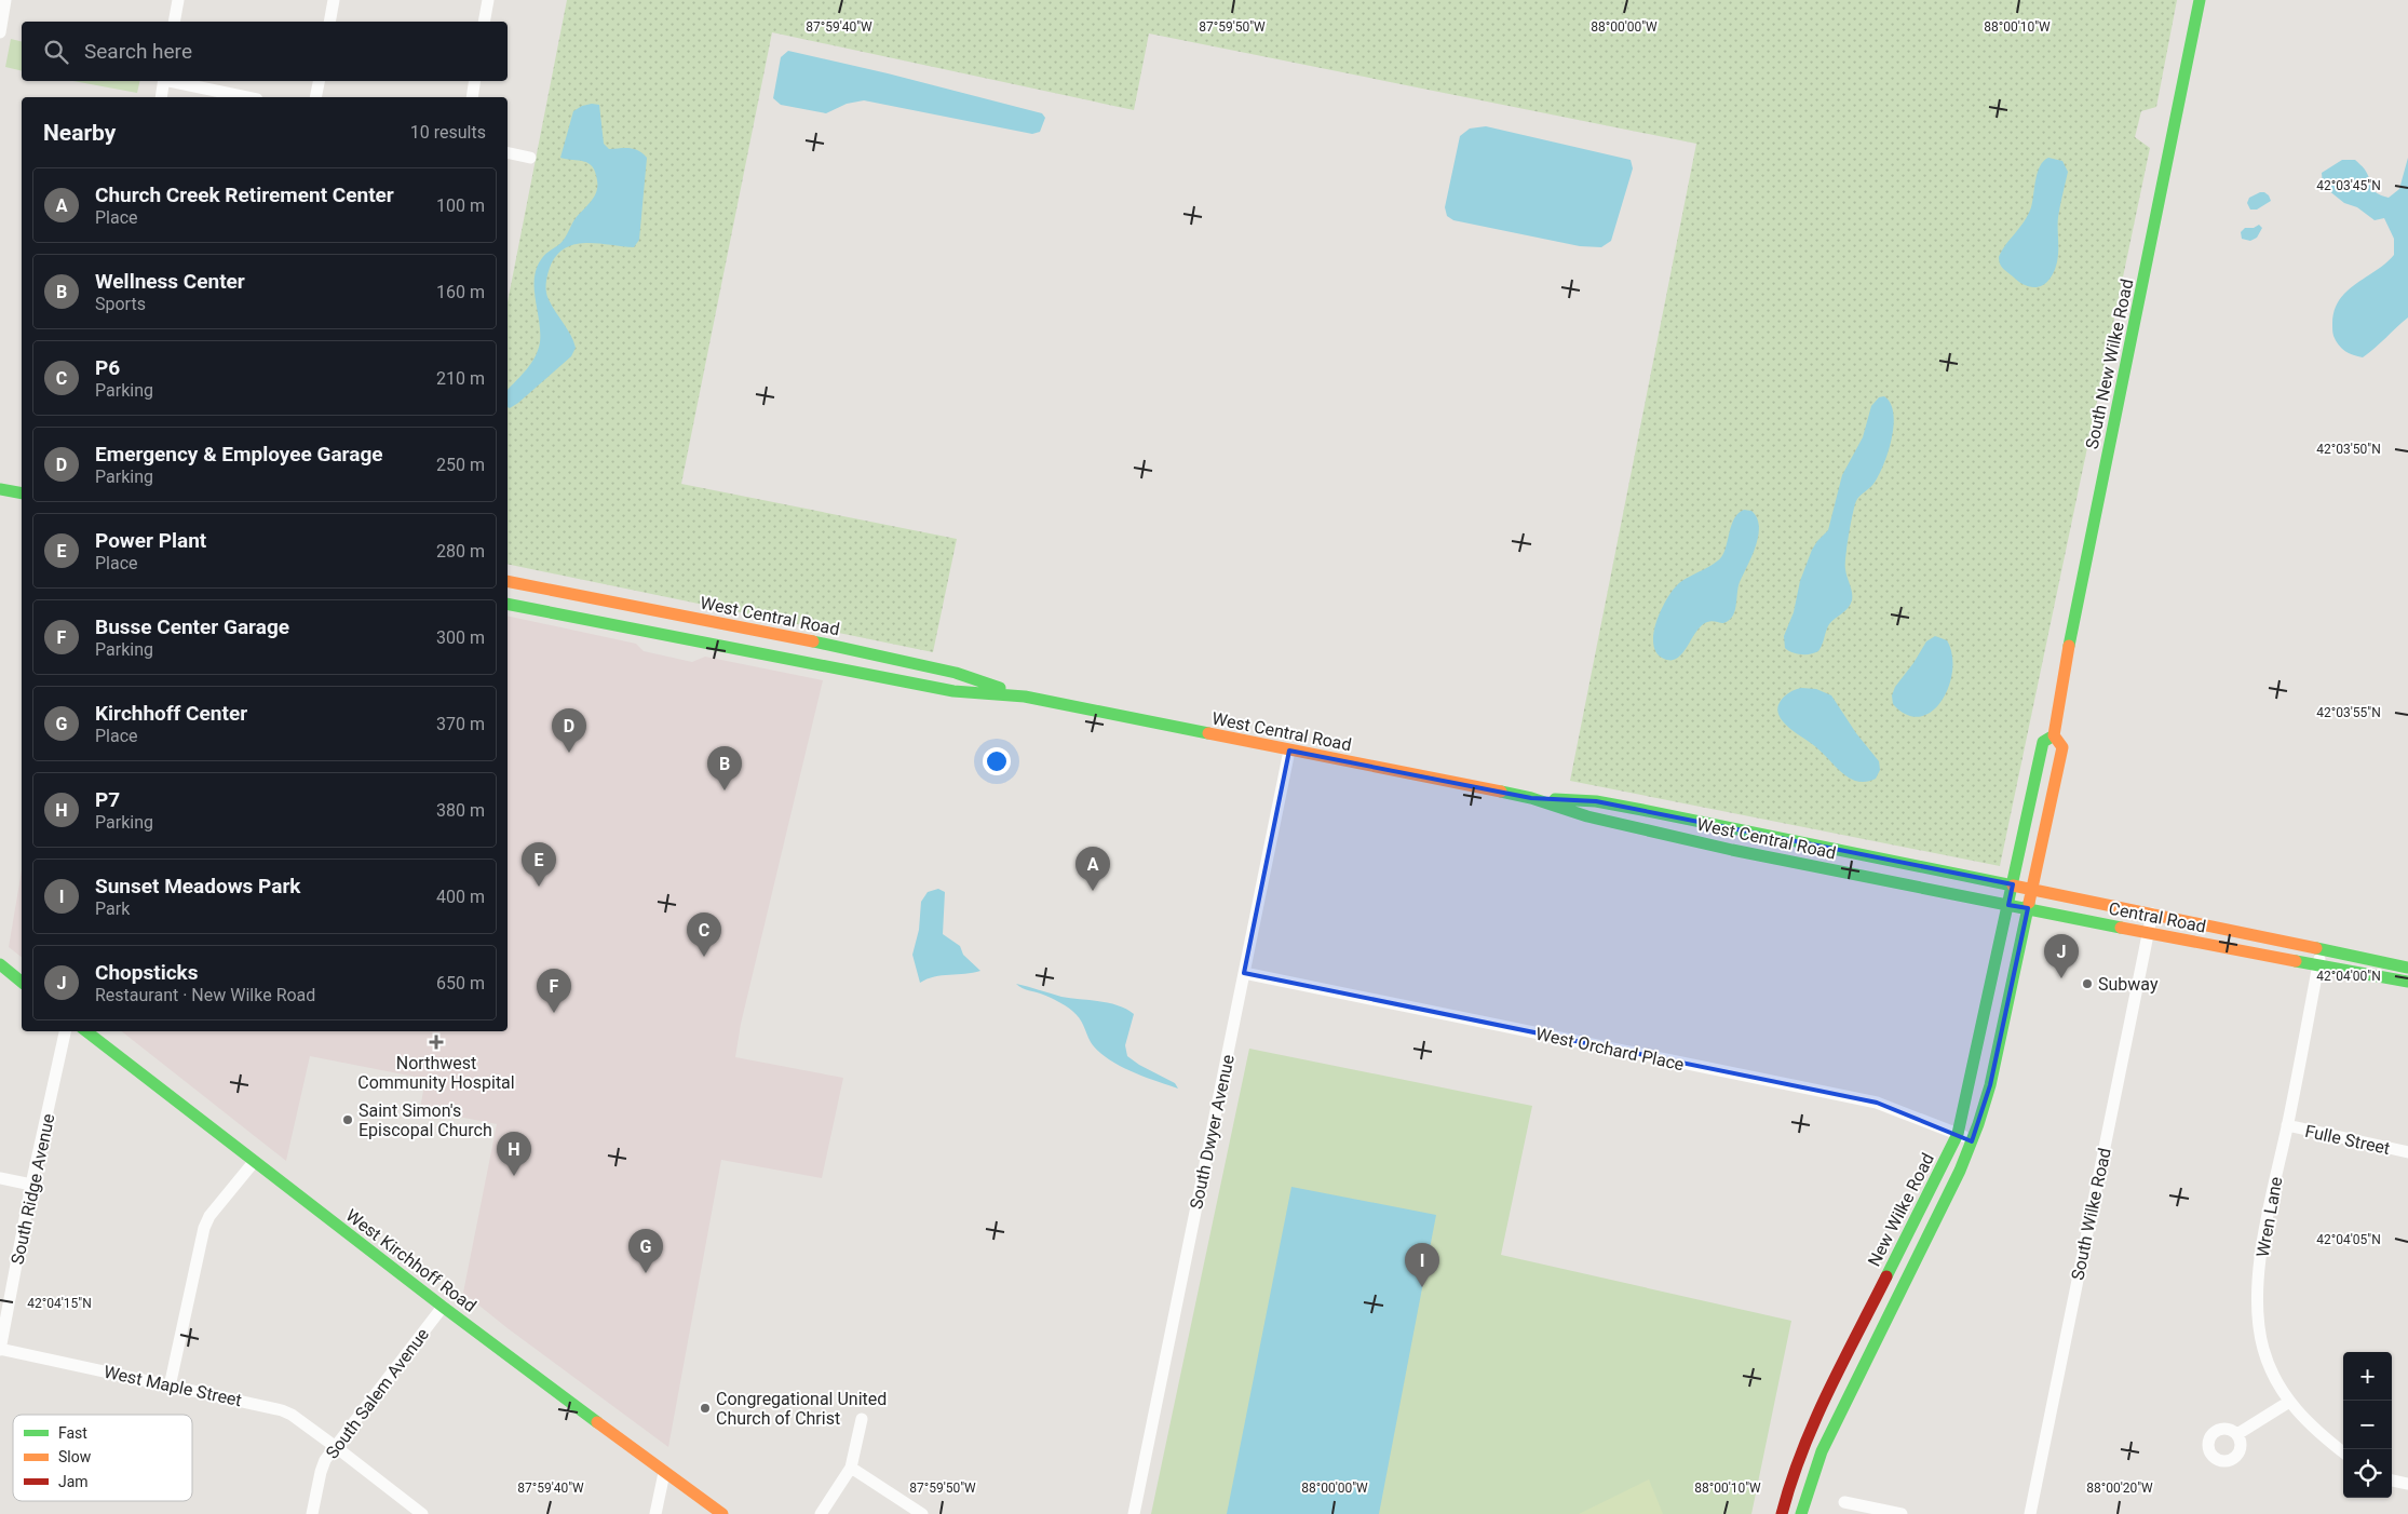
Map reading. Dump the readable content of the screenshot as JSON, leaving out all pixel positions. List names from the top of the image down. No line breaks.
{"streets":{"main road":["South New Wilke Road","West Central Road","Central Road","New Wilke Road","West Kirchhoff Road"],"street":["West Orchard Place","South Dwyer Avenue","Fulle Street","South Ridge Avenue","South Wilke Road","Wren Lane","West Maple Street","South Salem Avenue"]},"crossings":[["South New Wilke Road","West Central Road"],["South New Wilke Road","Central Road"],["South New Wilke Road","New Wilke Road"],["West Central Road","Central Road"],["West Central Road","South Dwyer Avenue"],["West Central Road","New Wilke Road"],["Central Road","New Wilke Road"],["Central Road","South Wilke Road"],["Central Road","Wren Lane"],["West Orchard Place","South Dwyer Avenue"],["West Orchard Place","New Wilke Road"],["Fulle Street","Wren Lane"],["South Ridge Avenue","West Maple Street"],["West Kirchhoff Road","South Salem Avenue"],["West Maple Street","South Salem Avenue"]],"places":{"other":["Subway","Saint Simon's Episcopal Church","Congregational United Church of Christ"],"health":["Northwest Community Hospital"]},"legend":["Fast","Slow","Jam"],"page":{"search":"Search here","heading":["Nearby","10 results"],"list":[{"mark":"A","name":"Church Creek Retirement Center","note":"Place","value":"100 m"},{"mark":"B","name":"Wellness Center","note":"Sports","value":"160 m"},{"mark":"C","name":"P6","note":"Parking","value":"210 m"},{"mark":"D","name":"Emergency & Employee Garage","note":"Parking","value":"250 m"},{"mark":"E","name":"Power Plant","note":"Place","value":"280 m"},{"mark":"F","name":"Busse Center Garage","note":"Parking","value":"300 m"},{"mark":"G","name":"Kirchhoff Center","note":"Place","value":"370 m"},{"mark":"H","name":"P7","note":"Parking","value":"380 m"},{"mark":"I","name":"Sunset Meadows Park","note":"Park","value":"400 m"},{"mark":"J","name":"Chopsticks","note":"Restaurant · New Wilke Road","value":"650 m"}],"pins":["D","B","E","A","C","J","F","H","G","I"],"map_buttons":["+","−"]},"coordinates":["87°59'40\"W","87°59'50\"W","88°00'00\"W","88°00'10\"W","42°03'45\"N","42°03'50\"N","42°03'55\"N","42°04'00\"N","42°04'05\"N","42°04'15\"N","88°00'20\"W"]}
